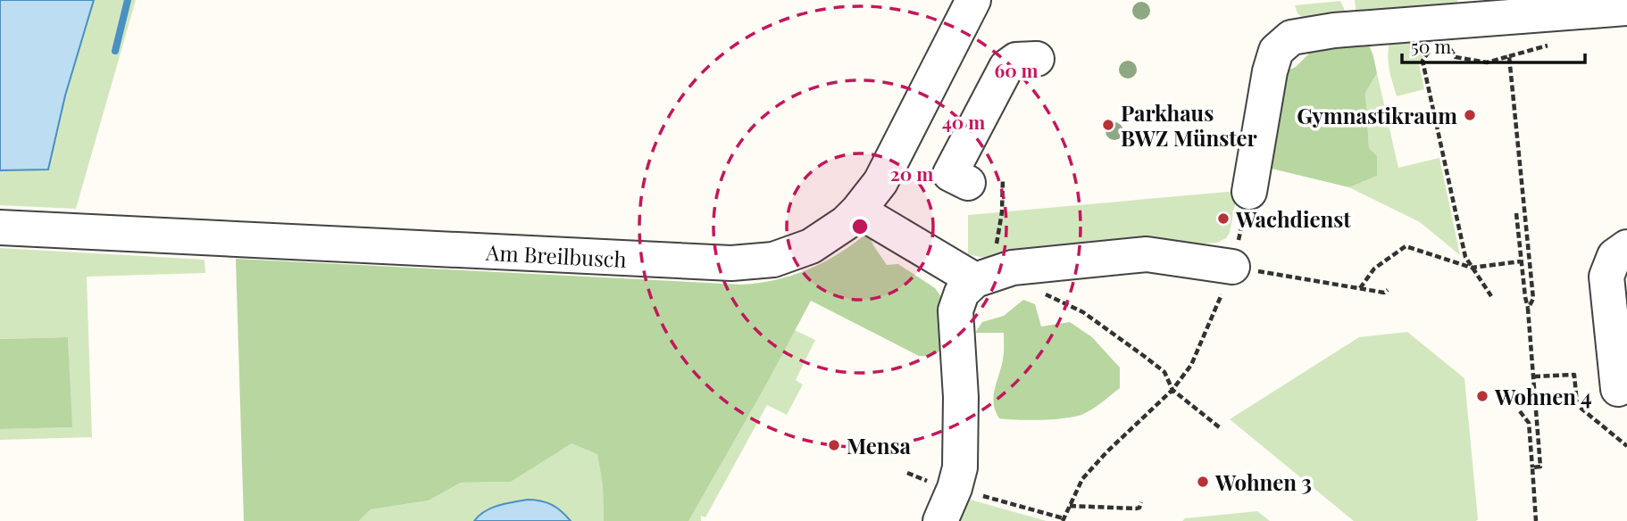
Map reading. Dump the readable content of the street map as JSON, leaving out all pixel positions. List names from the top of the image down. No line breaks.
{"streets":{"street":["Am Breilbusch"]},"places":["Gymnastikraum","Parkhaus BWZ Münster","Wachdienst","Wohnen 4","Mensa","Wohnen 3"],"scale_bar":"50 m","rings":["60 m","40 m","20 m"]}
